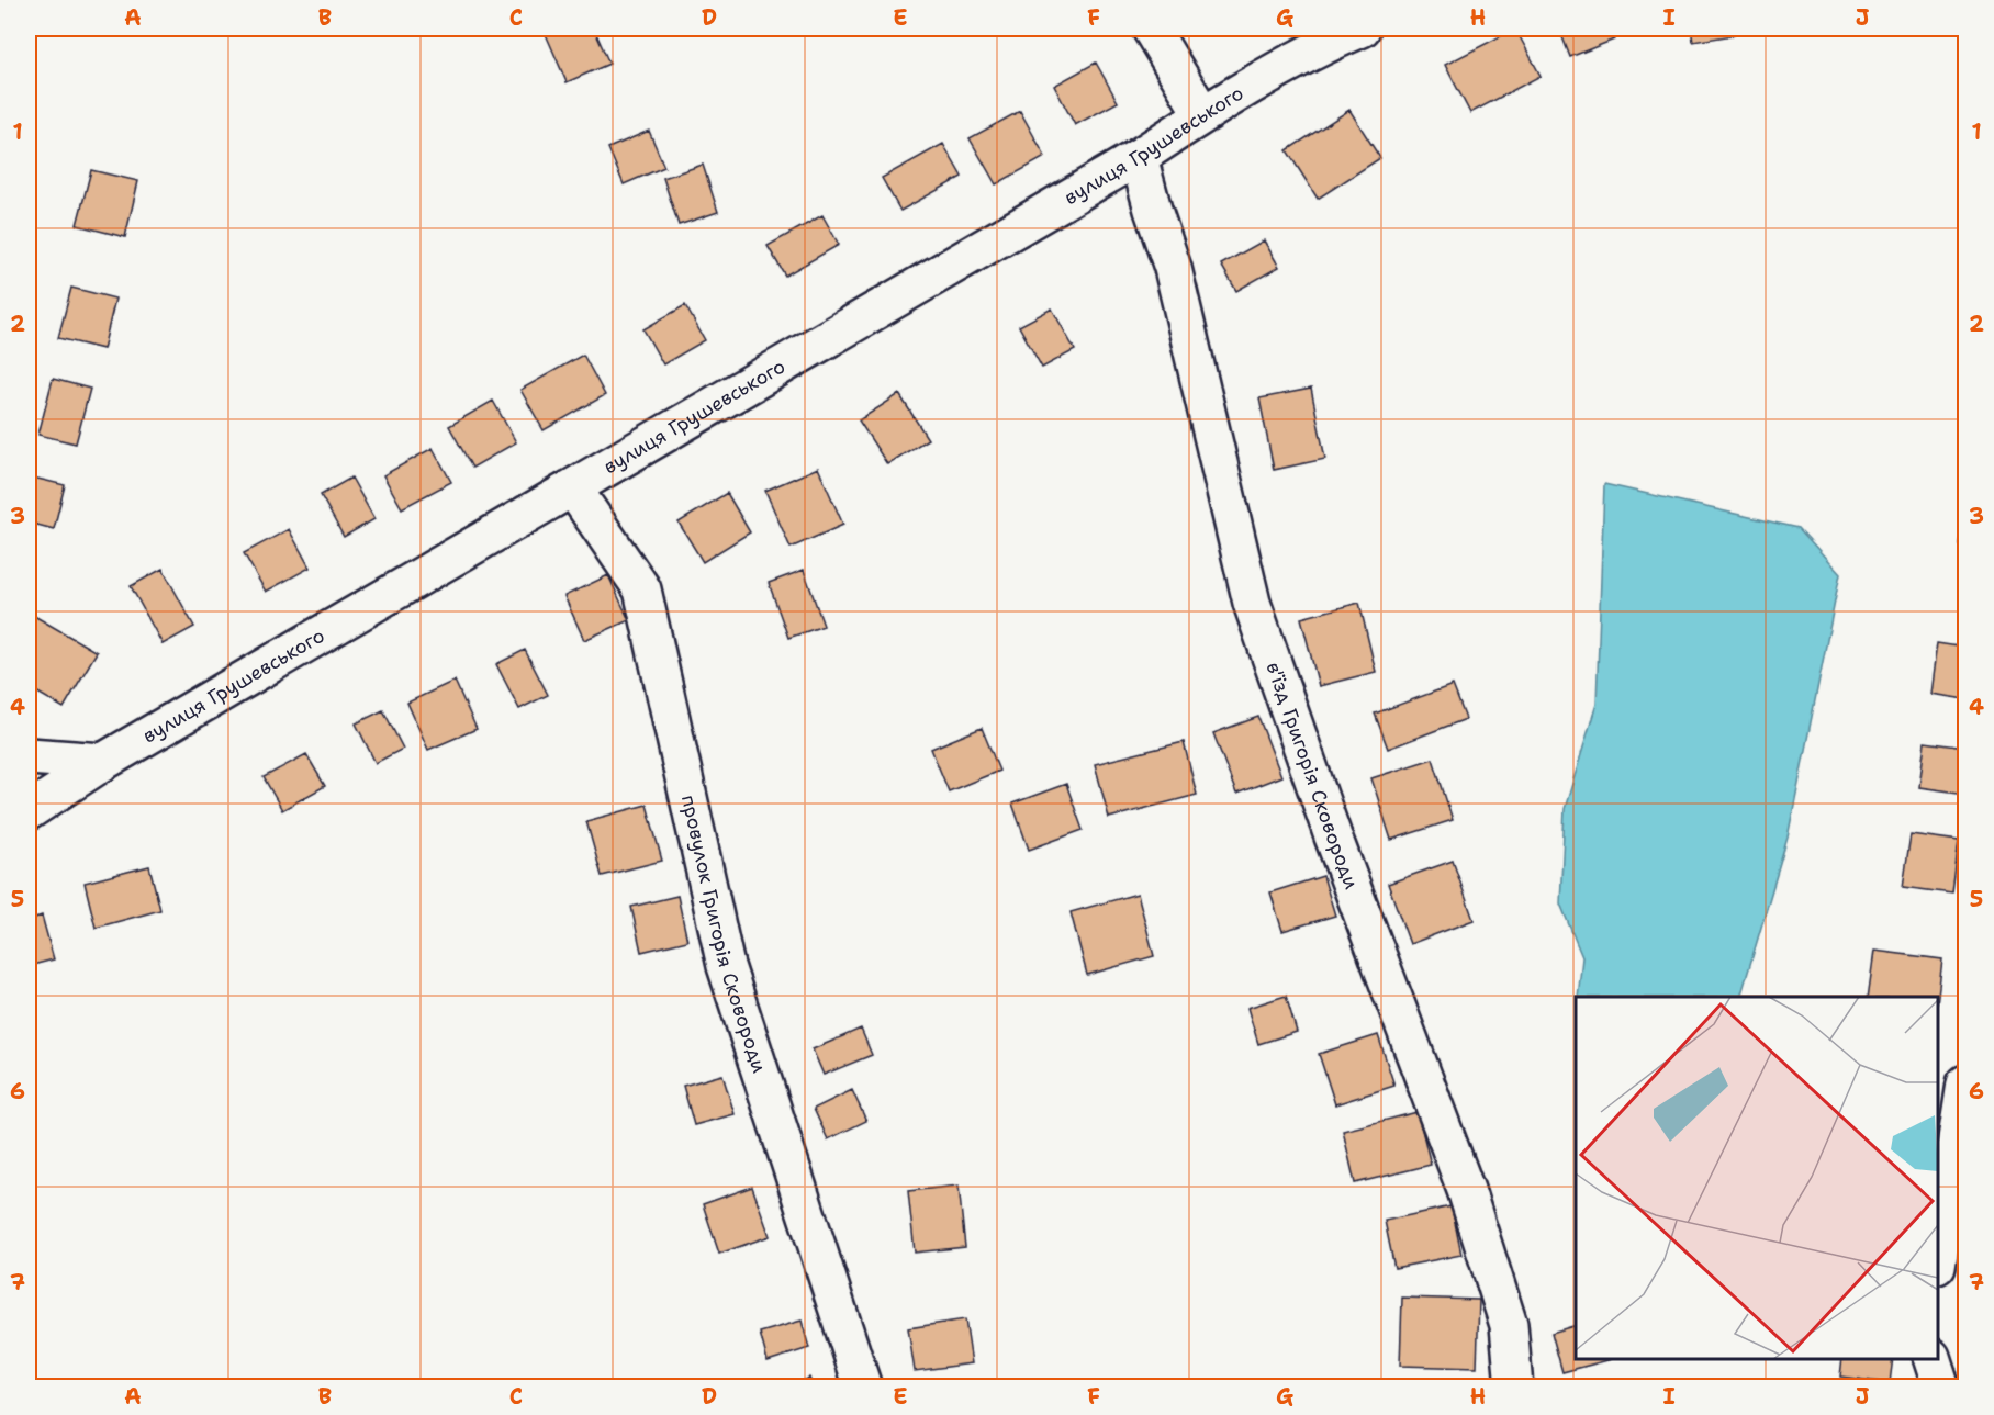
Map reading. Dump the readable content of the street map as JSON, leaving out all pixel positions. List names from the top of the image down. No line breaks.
{"streets":{"street":["вулиця Грушевського","в'їзд Григорія Сковороди","провулок Григорія Сковороди"]},"crossings":[["вулиця Грушевського","в'їзд Григорія Сковороди"],["вулиця Грушевського","провулок Григорія Сковороди"]],"grid":{"columns":["A","B","C","D","E","F","G","H","I","J"],"rows":["1","2","3","4","5","6","7"]}}
